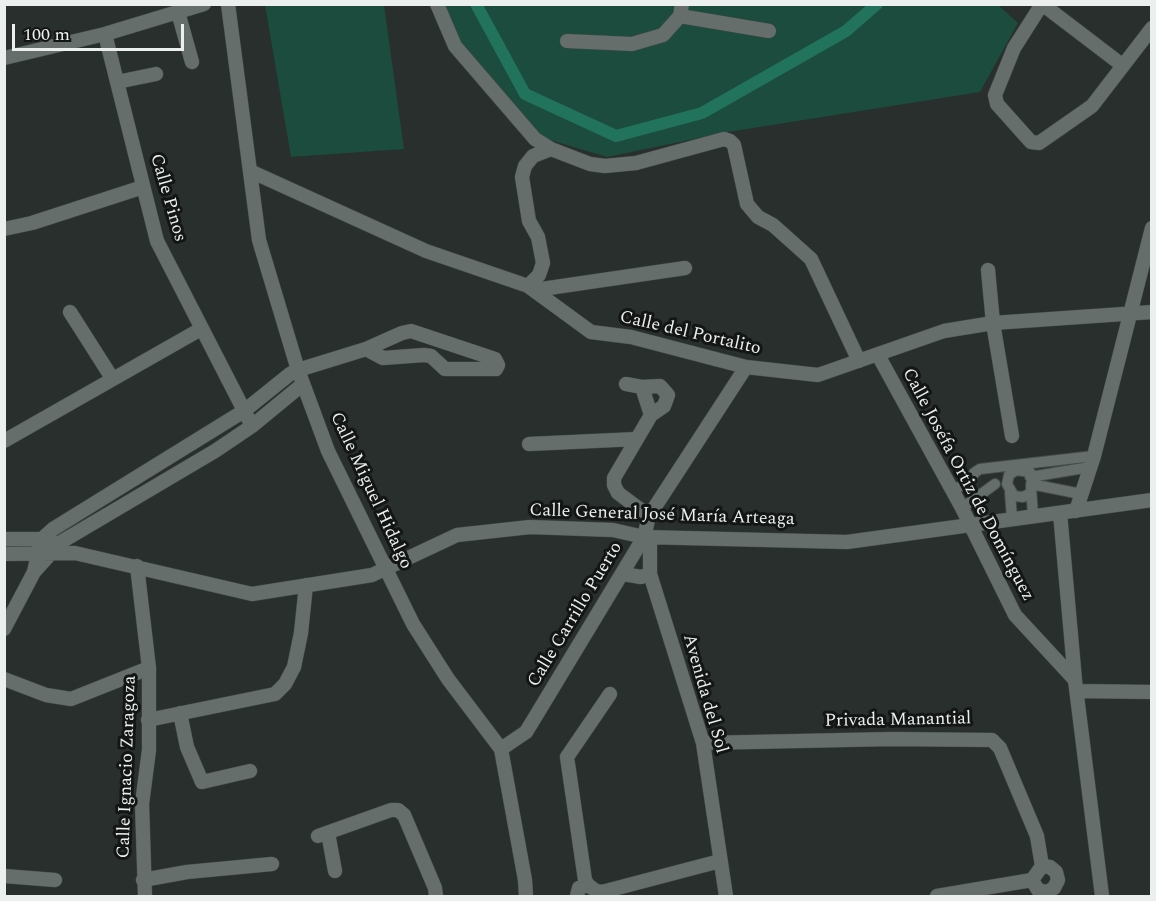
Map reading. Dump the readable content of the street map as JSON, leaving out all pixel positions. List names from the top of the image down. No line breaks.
{"streets":{"street":["Calle Pinos","Calle del Portalito","Calle Joséfa Ortiz de Domínguez","Calle Miguel Hidalgo","Calle General José María Arteaga","Calle Carrillo Puerto","Avenida del Sol","Privada Manantial","Calle Ignacio Zaragoza"]},"crossings":[["Calle del Portalito","Calle Joséfa Ortiz de Domínguez"],["Calle del Portalito","Calle Miguel Hidalgo"],["Calle del Portalito","Calle Carrillo Puerto"],["Calle Joséfa Ortiz de Domínguez","Calle General José María Arteaga"],["Calle Miguel Hidalgo","Calle General José María Arteaga"],["Calle Miguel Hidalgo","Calle Carrillo Puerto"],["Calle General José María Arteaga","Calle Carrillo Puerto"],["Calle General José María Arteaga","Avenida del Sol"],["Calle General José María Arteaga","Calle Ignacio Zaragoza"],["Calle Carrillo Puerto","Avenida del Sol"],["Avenida del Sol","Privada Manantial"]],"scale_bar":"100 m"}
